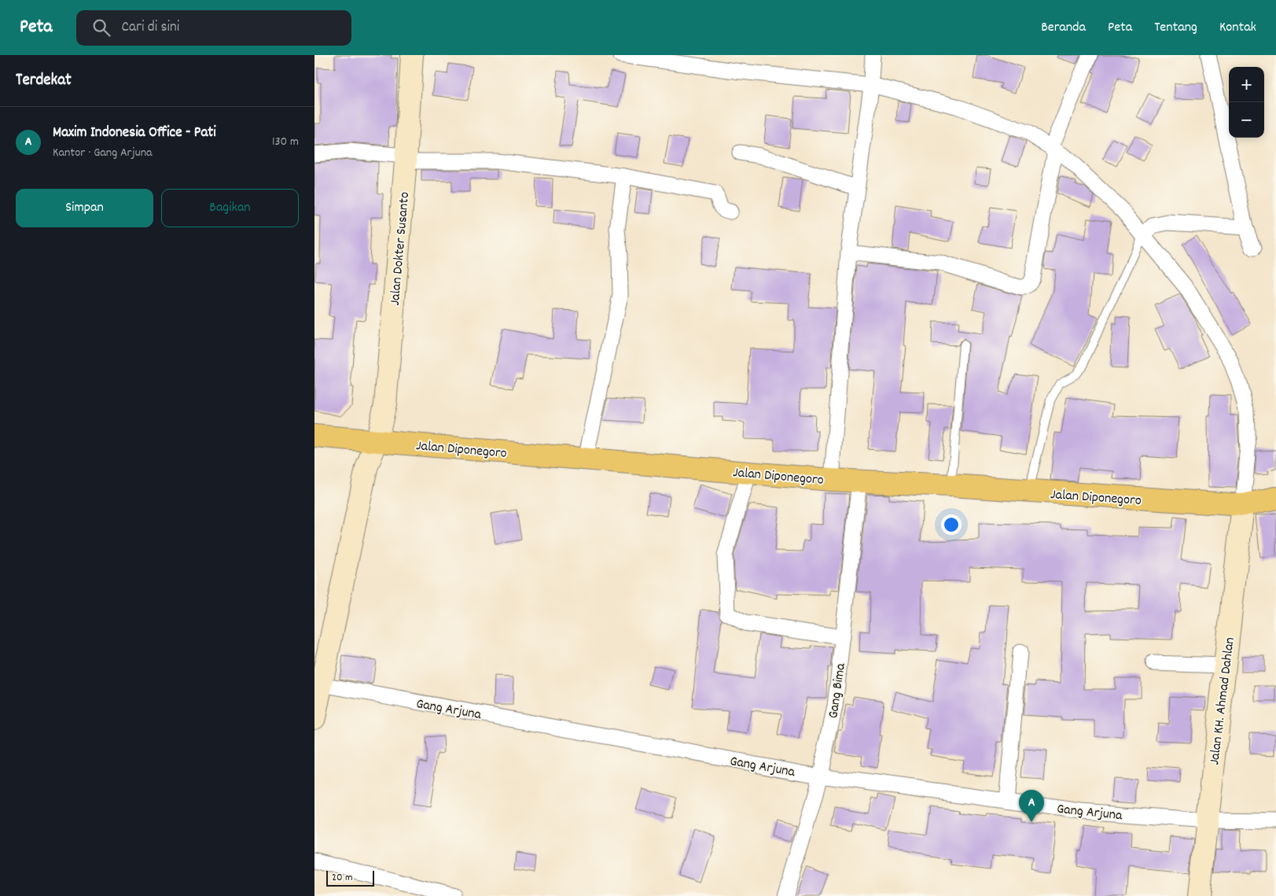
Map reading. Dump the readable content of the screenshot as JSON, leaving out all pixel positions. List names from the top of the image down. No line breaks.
{"streets":{"main road":["Jalan Dokter Susanto","Jalan Diponegoro","Jalan KH. Ahmad Dahlan"],"street":["Gang Bima","Gang Arjuna"]},"crossings":[["Jalan Dokter Susanto","Jalan Diponegoro"],["Jalan Dokter Susanto","Gang Arjuna"],["Jalan Diponegoro","Gang Bima"],["Jalan Diponegoro","Jalan KH. Ahmad Dahlan"],["Gang Bima","Gang Arjuna"],["Jalan KH. Ahmad Dahlan","Gang Arjuna"]],"scale_bar":"20 m","page":{"header":"Peta","search":"Cari di sini","nav":["Beranda","Peta","Tentang","Kontak"],"heading":"Terdekat","map_buttons":["+","−"],"list":[{"mark":"A","name":"Maxim Indonesia Office - Pati","note":"Kantor · Gang Arjuna","value":"130 m"}],"buttons":["Simpan","Bagikan"],"pins":"A","scale":"20 m"}}
